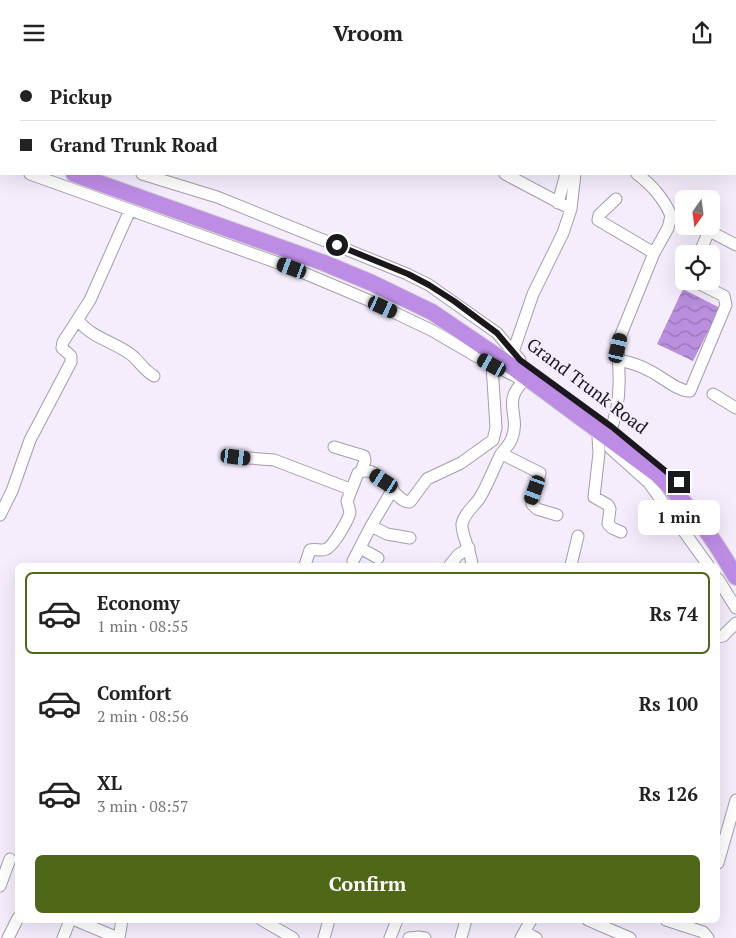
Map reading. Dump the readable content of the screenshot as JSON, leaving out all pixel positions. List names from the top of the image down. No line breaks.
{"streets":{"highway":["Grand Trunk Road"]},"north":"bottom","page":{"header":"Vroom","banner":["Pickup","Grand Trunk Road"],"bubble":"1 min","list":[{"name":"Economy","note":"1 min · 08:55","value":"Rs 74"},{"name":"Comfort","note":"2 min · 08:56","value":"Rs 100"},{"name":"XL","note":"3 min · 08:57","value":"Rs 126"}],"buttons":"Confirm"}}
